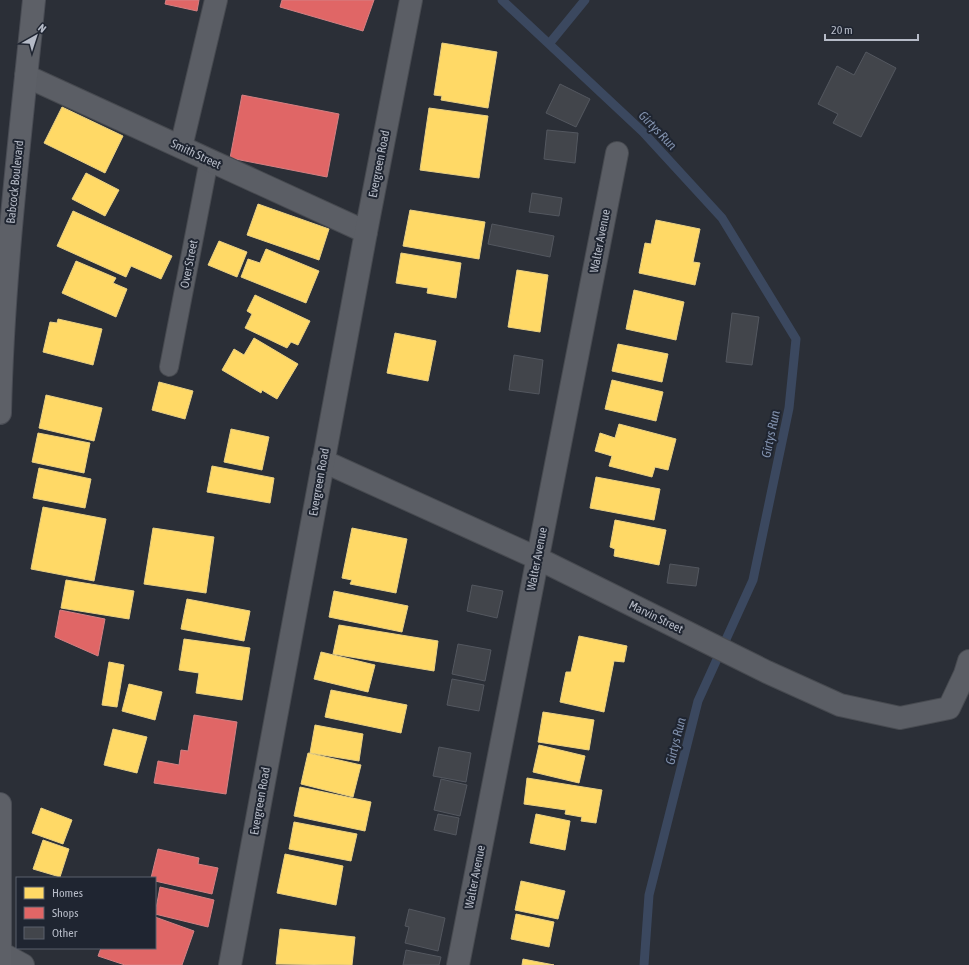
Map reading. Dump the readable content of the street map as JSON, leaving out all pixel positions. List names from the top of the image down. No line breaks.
{"streets":{"main road":["Babcock Boulevard"],"street":["Smith Street","Evergreen Road","Walter Avenue","Marvin Street"],"lane":["Over Street"]},"crossings":[["Smith Street","Evergreen Road"],["Smith Street","Babcock Boulevard"],["Smith Street","Over Street"],["Evergreen Road","Marvin Street"],["Walter Avenue","Marvin Street"]],"water":["Girtys Run"],"legend":["Homes","Shops","Other"],"scale_bar":"20 m","north":"top right"}
